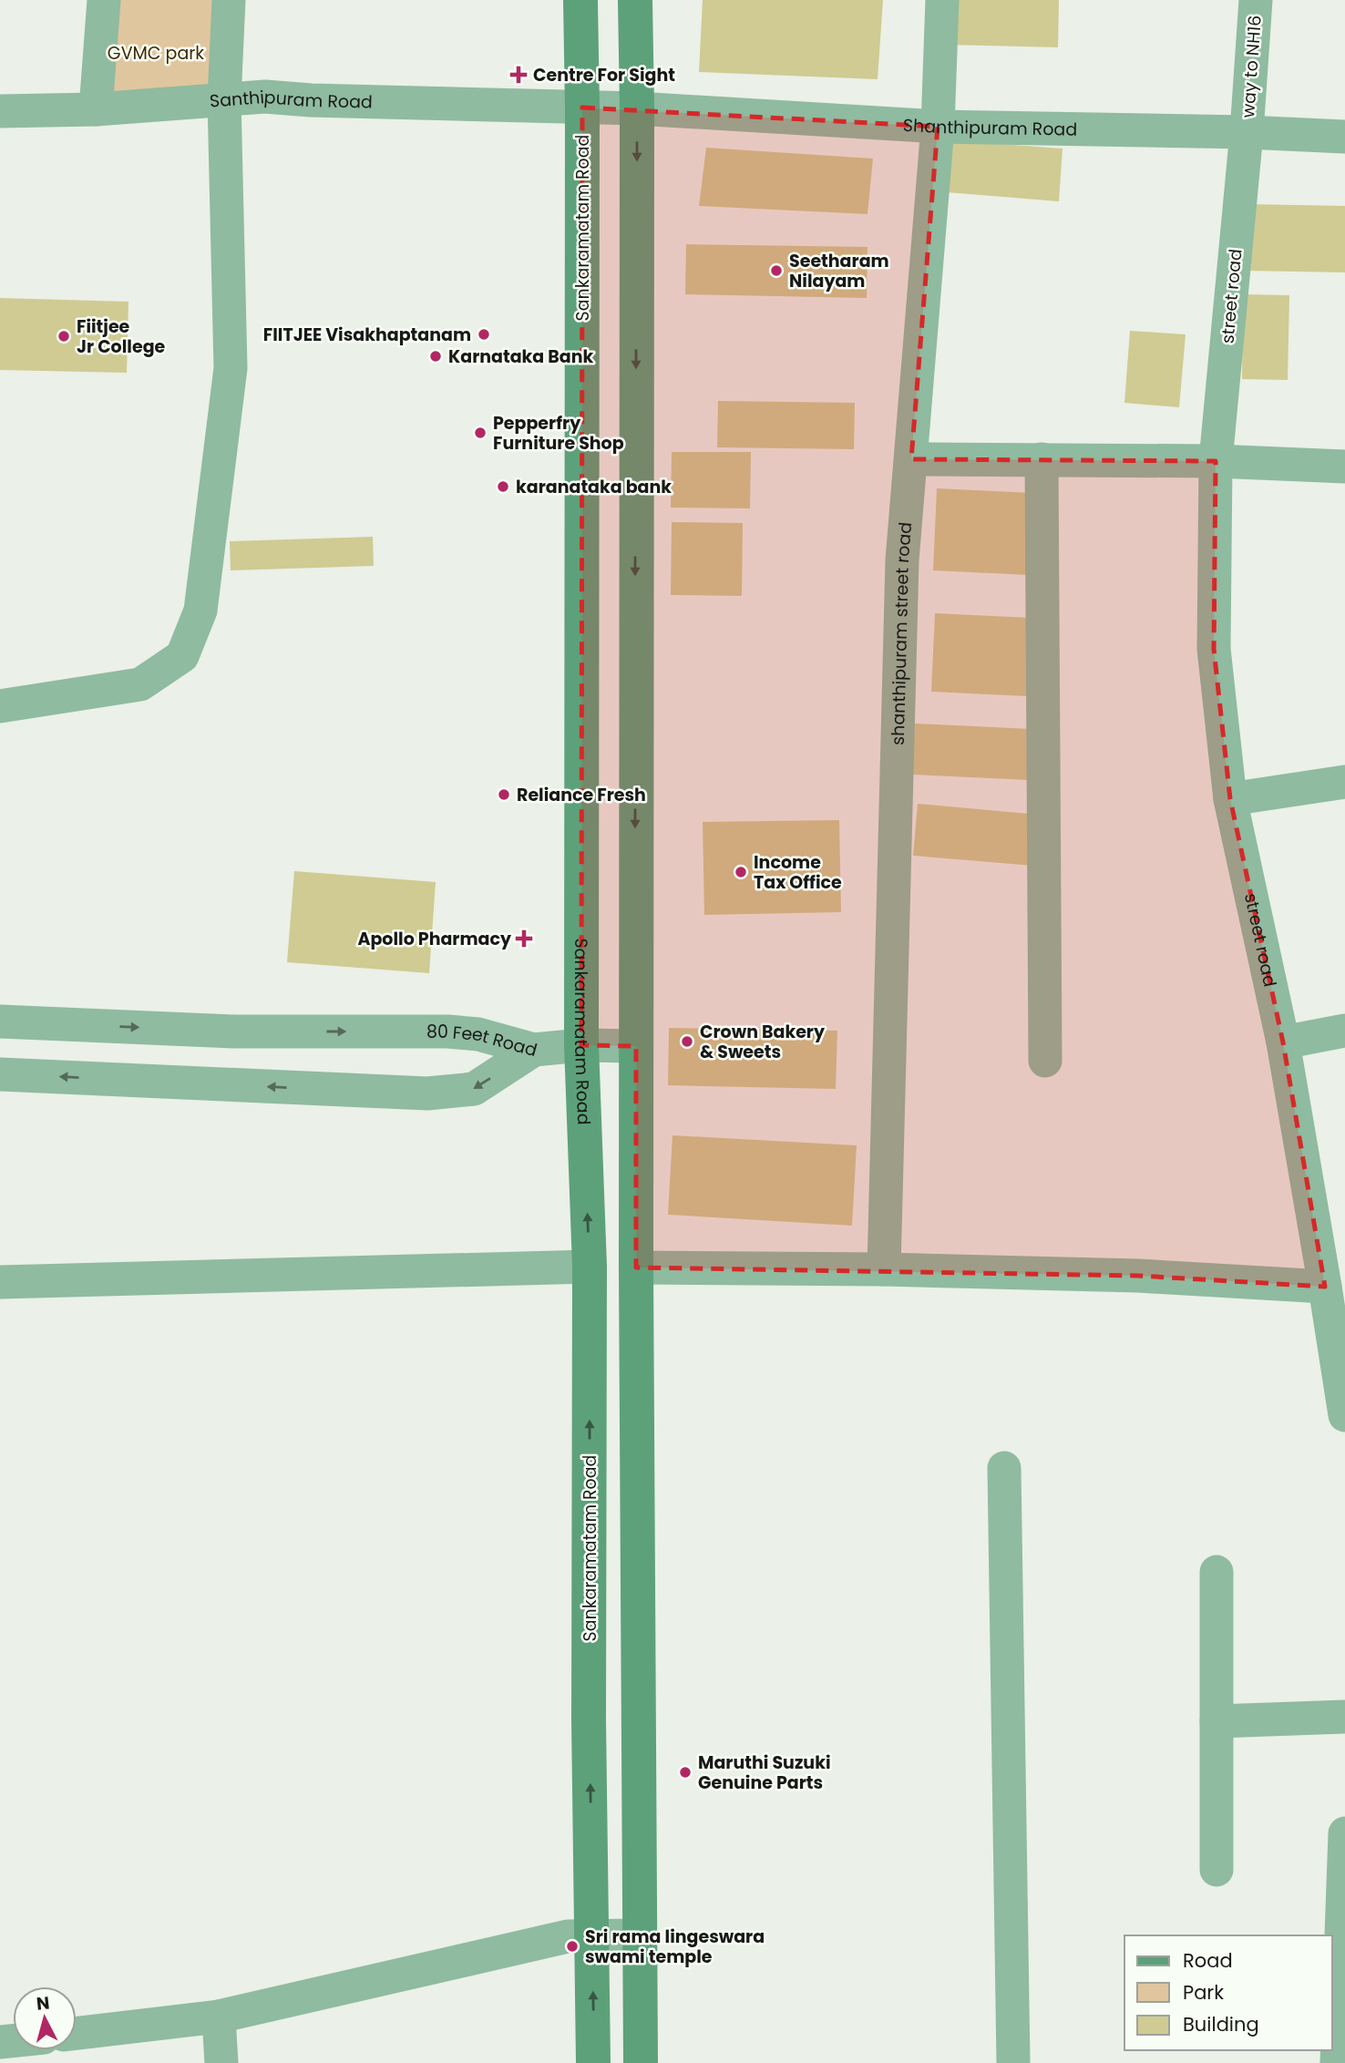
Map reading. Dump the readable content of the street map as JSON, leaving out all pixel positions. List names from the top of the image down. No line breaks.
{"streets":{"main road":["Sankaramatam Road"],"street":["way to NH16","Santhipuram Road","Shanthipuram Road","street road","shanthipuram street road","80 Feet Road"]},"crossings":[["way to NH16","Shanthipuram Road"],["way to NH16","street road"],["Santhipuram Road","Shanthipuram Road"],["Santhipuram Road","Sankaramatam Road"],["Shanthipuram Road","street road"],["Shanthipuram Road","shanthipuram street road"]],"parks":["GVMC park"],"places":{"health":["Centre For Sight","Apollo Pharmacy"],"other":["Seetharam Nilayam","FIITJEE Visakhaptanam","Fiitjee Jr College","Karnataka Bank","Pepperfry Furniture Shop","karanataka bank","Reliance Fresh","Income Tax Office","Crown Bakery & Sweets","Maruthi Suzuki Genuine Parts","Sri rama lingeswara swami temple"]},"legend":["Road","Park","Building"],"north":"top"}
